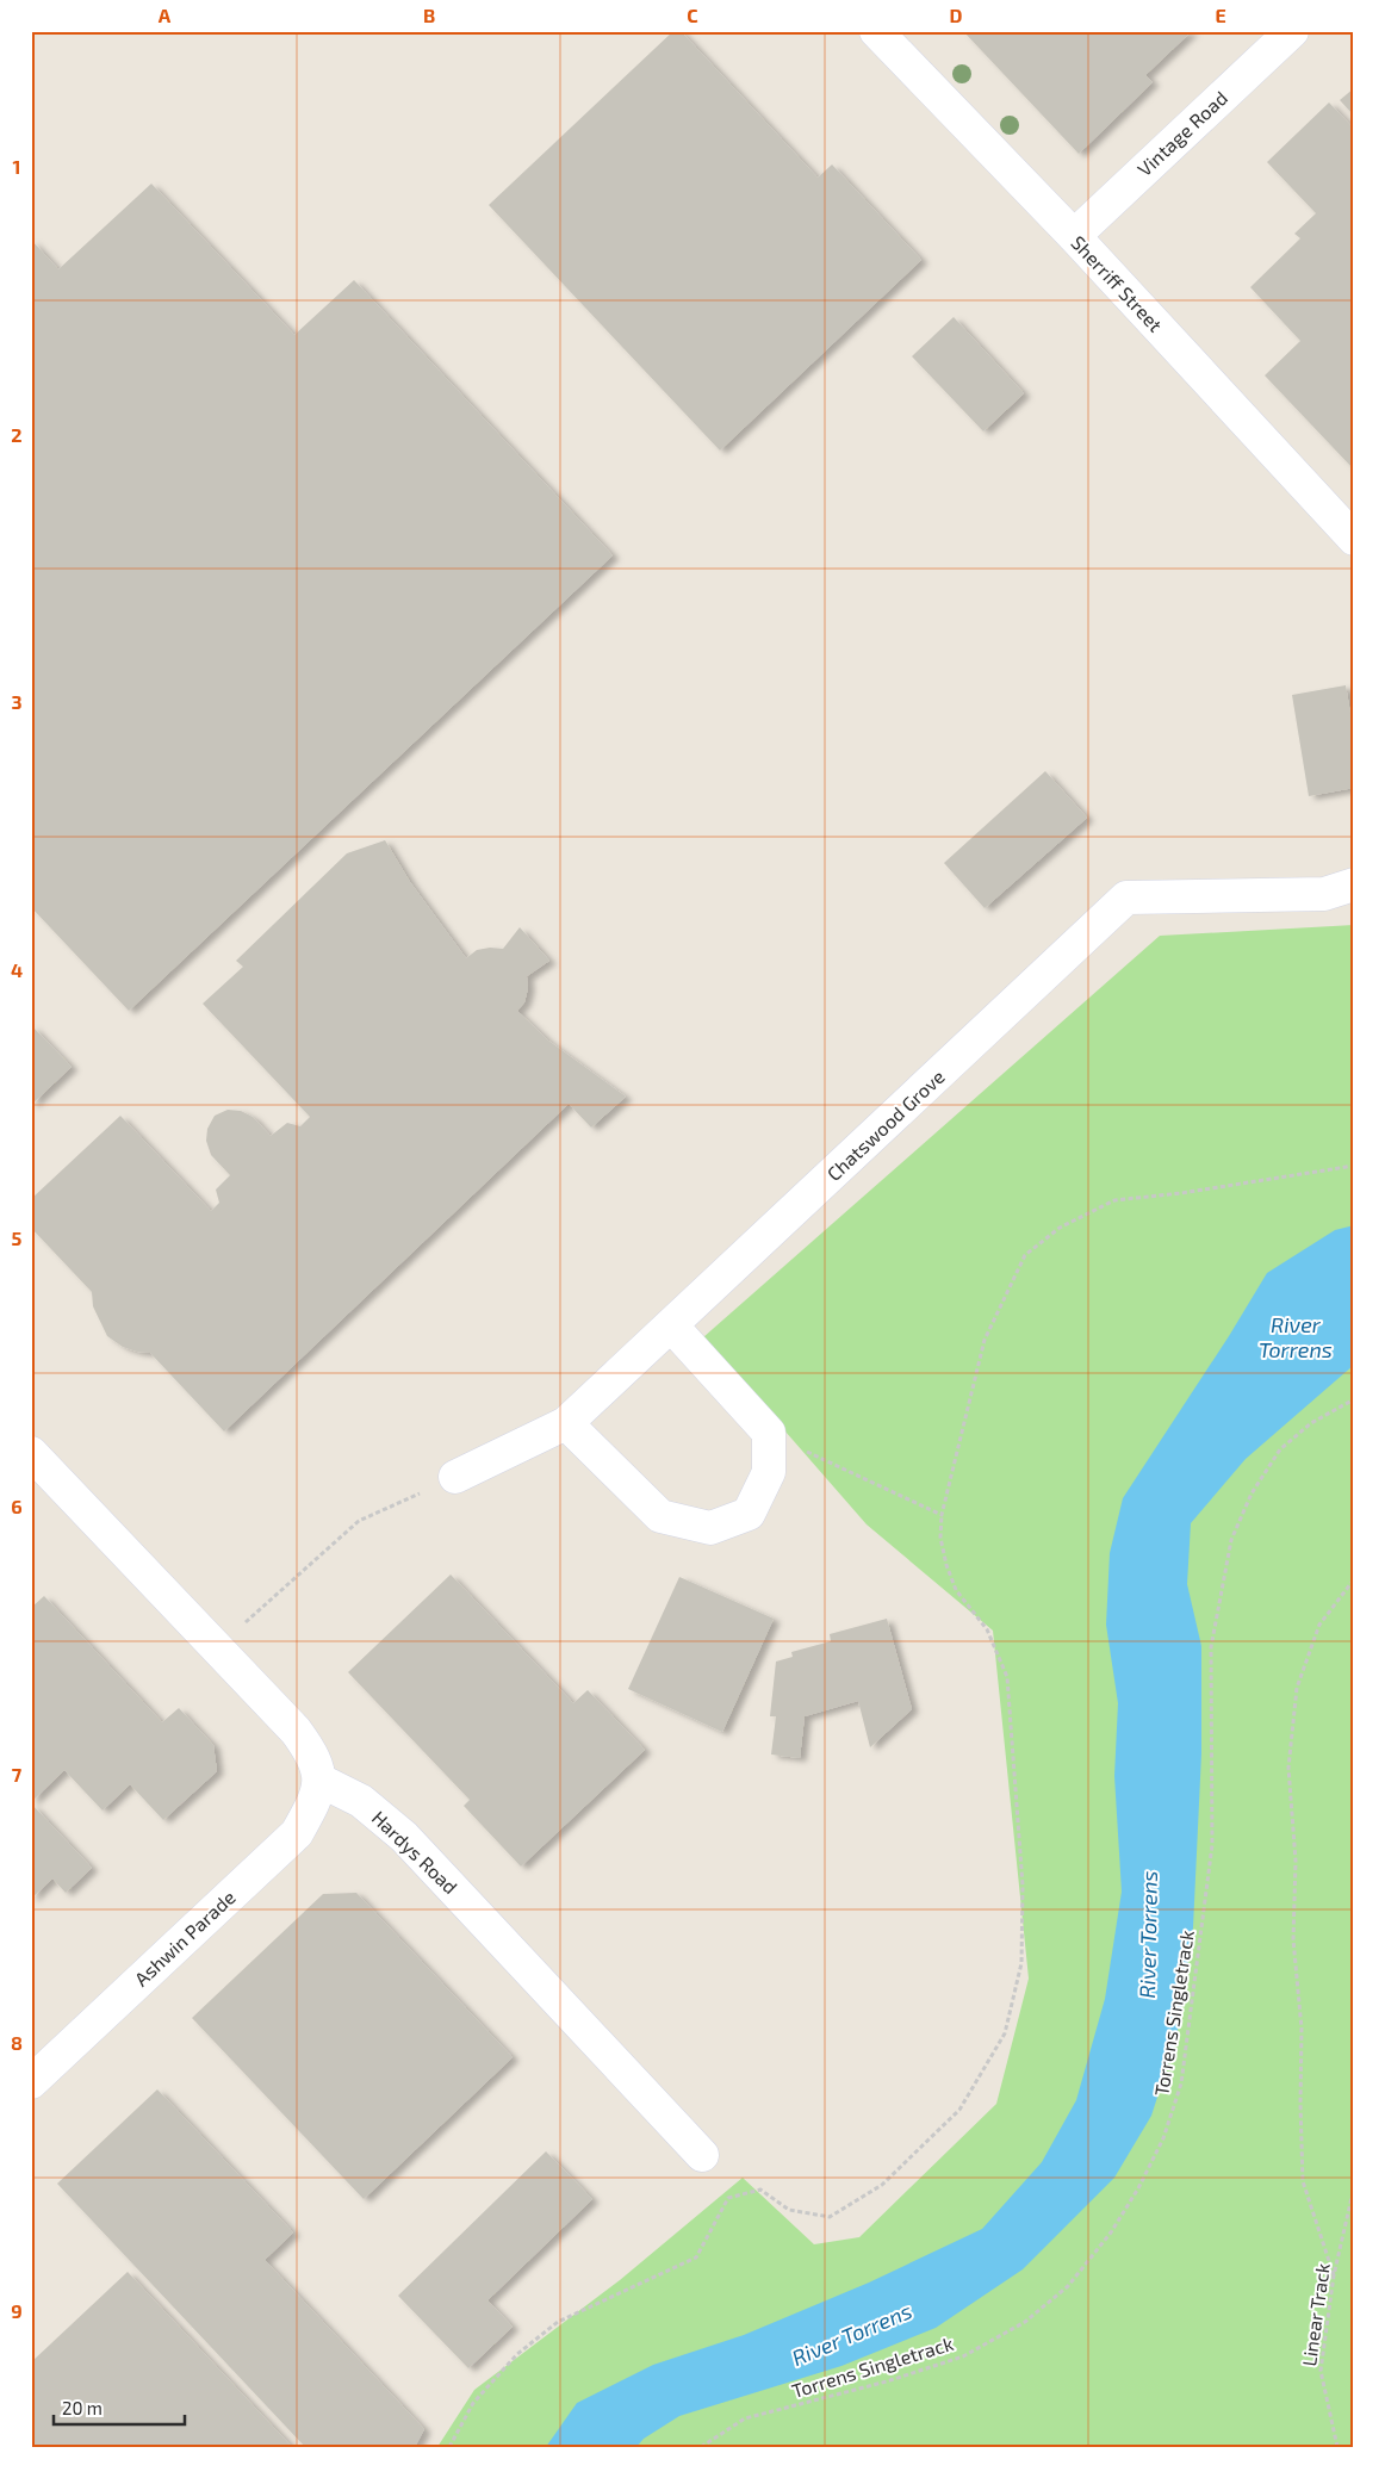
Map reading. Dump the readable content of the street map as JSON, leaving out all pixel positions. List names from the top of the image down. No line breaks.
{"streets":{"street":["Vintage Road","Sherriff Street","Chatswood Grove","Hardys Road","Ashwin Parade"],"path":["Torrens Singletrack","Linear Track"]},"crossings":[["Vintage Road","Sherriff Street"],["Hardys Road","Ashwin Parade"]],"water":["River Torrens"],"scale_bar":"20 m","grid":{"columns":["A","B","C","D","E"],"rows":["1","2","3","4","5","6","7","8","9"]}}
